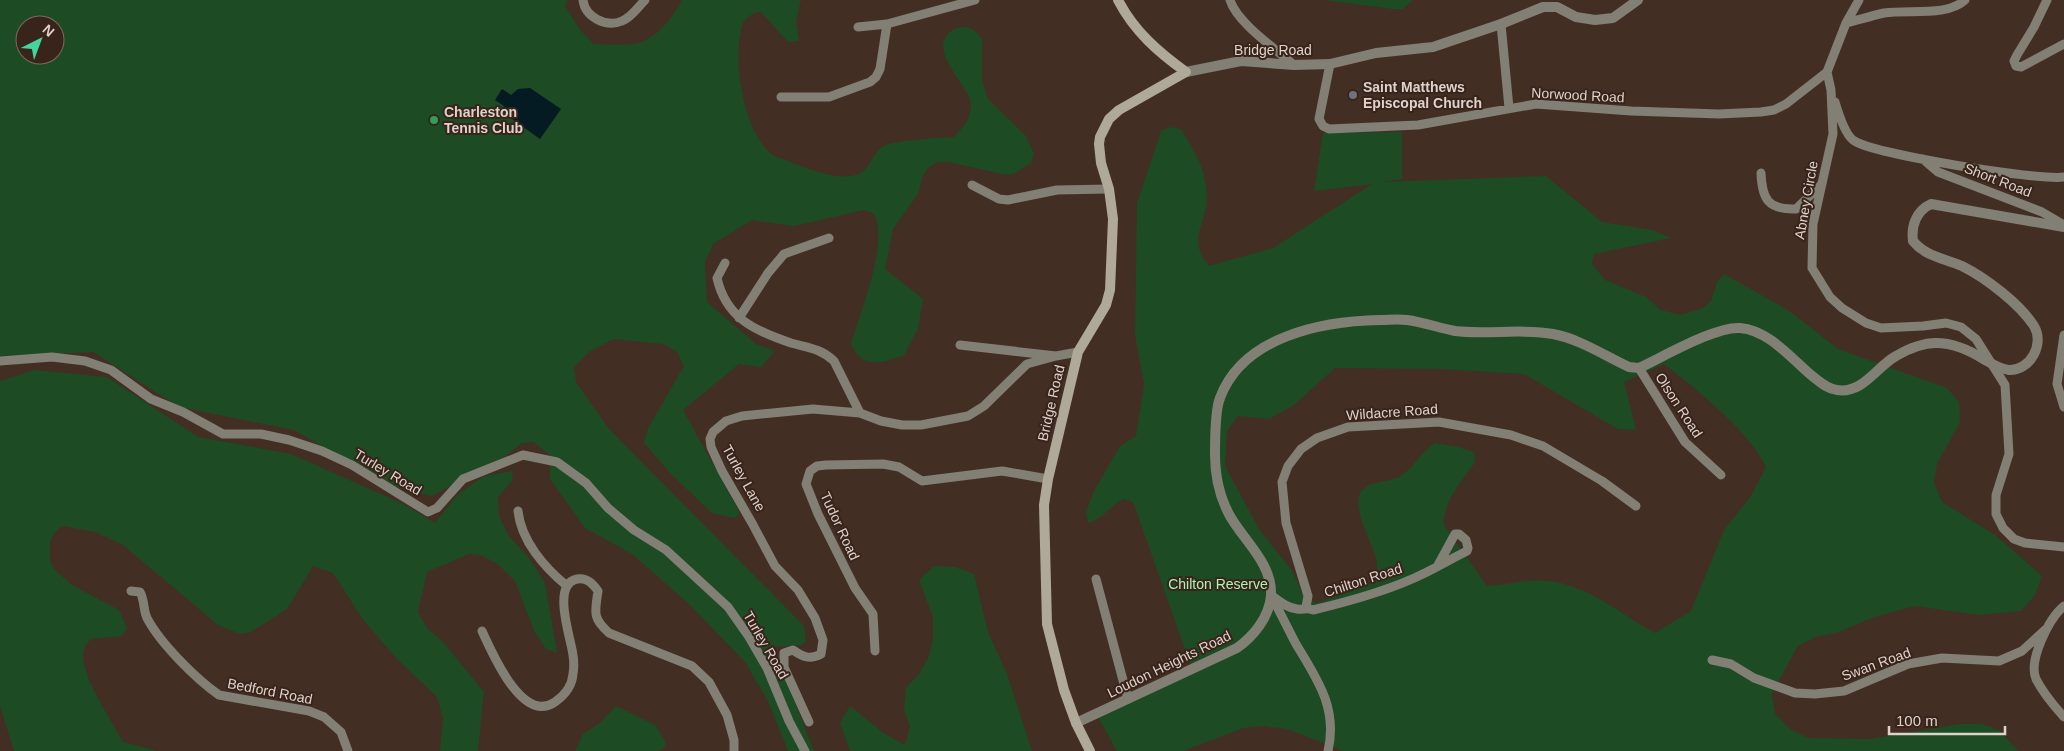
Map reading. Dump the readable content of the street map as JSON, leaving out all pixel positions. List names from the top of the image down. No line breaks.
{"streets":{"main road":["Bridge Road"],"street":["Norwood Road","Short Road","Abney Circle","Olson Road","Wildacre Road","Turley Road","Turley Lane","Tudor Road","Chilton Road","Loudon Heights Road","Swan Road","Bedford Road"]},"crossings":[["Bridge Road","Norwood Road"],["Bridge Road","Tudor Road"],["Bridge Road","Loudon Heights Road"],["Norwood Road","Abney Circle"],["Short Road","Abney Circle"],["Olson Road","Loudon Heights Road"],["Wildacre Road","Chilton Road"],["Chilton Road","Loudon Heights Road"]],"parks":["Chilton Reserve"],"places":["Saint Matthews Episcopal Church","Charleston Tennis Club"],"scale_bar":"100 m","north":"top right"}
